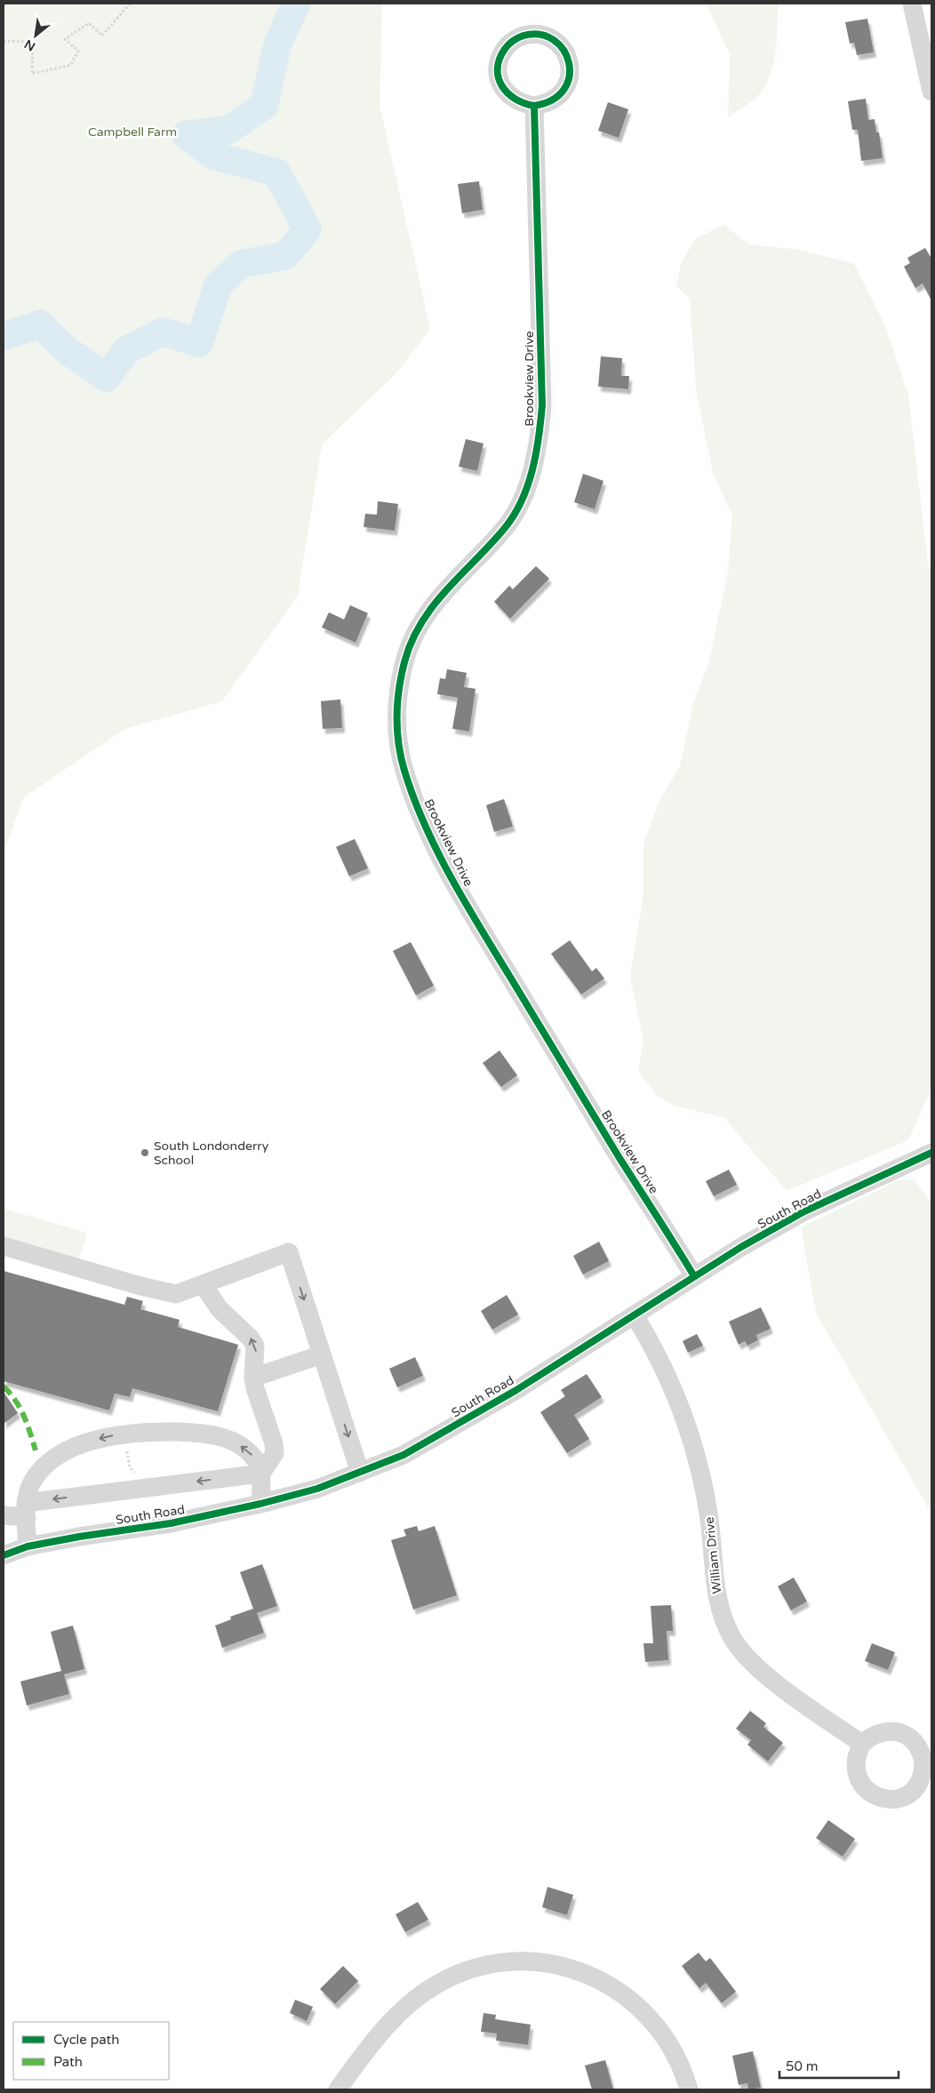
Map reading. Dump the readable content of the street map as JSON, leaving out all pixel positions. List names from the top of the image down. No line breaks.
{"streets":{"street":["Brookview Drive","South Road","William Drive"]},"crossings":[["Brookview Drive","South Road"],["South Road","William Drive"]],"parks":["Campbell Farm"],"places":["South Londonderry School"],"legend":["Cycle path","Path"],"scale_bar":"50 m","north":"bottom left"}
